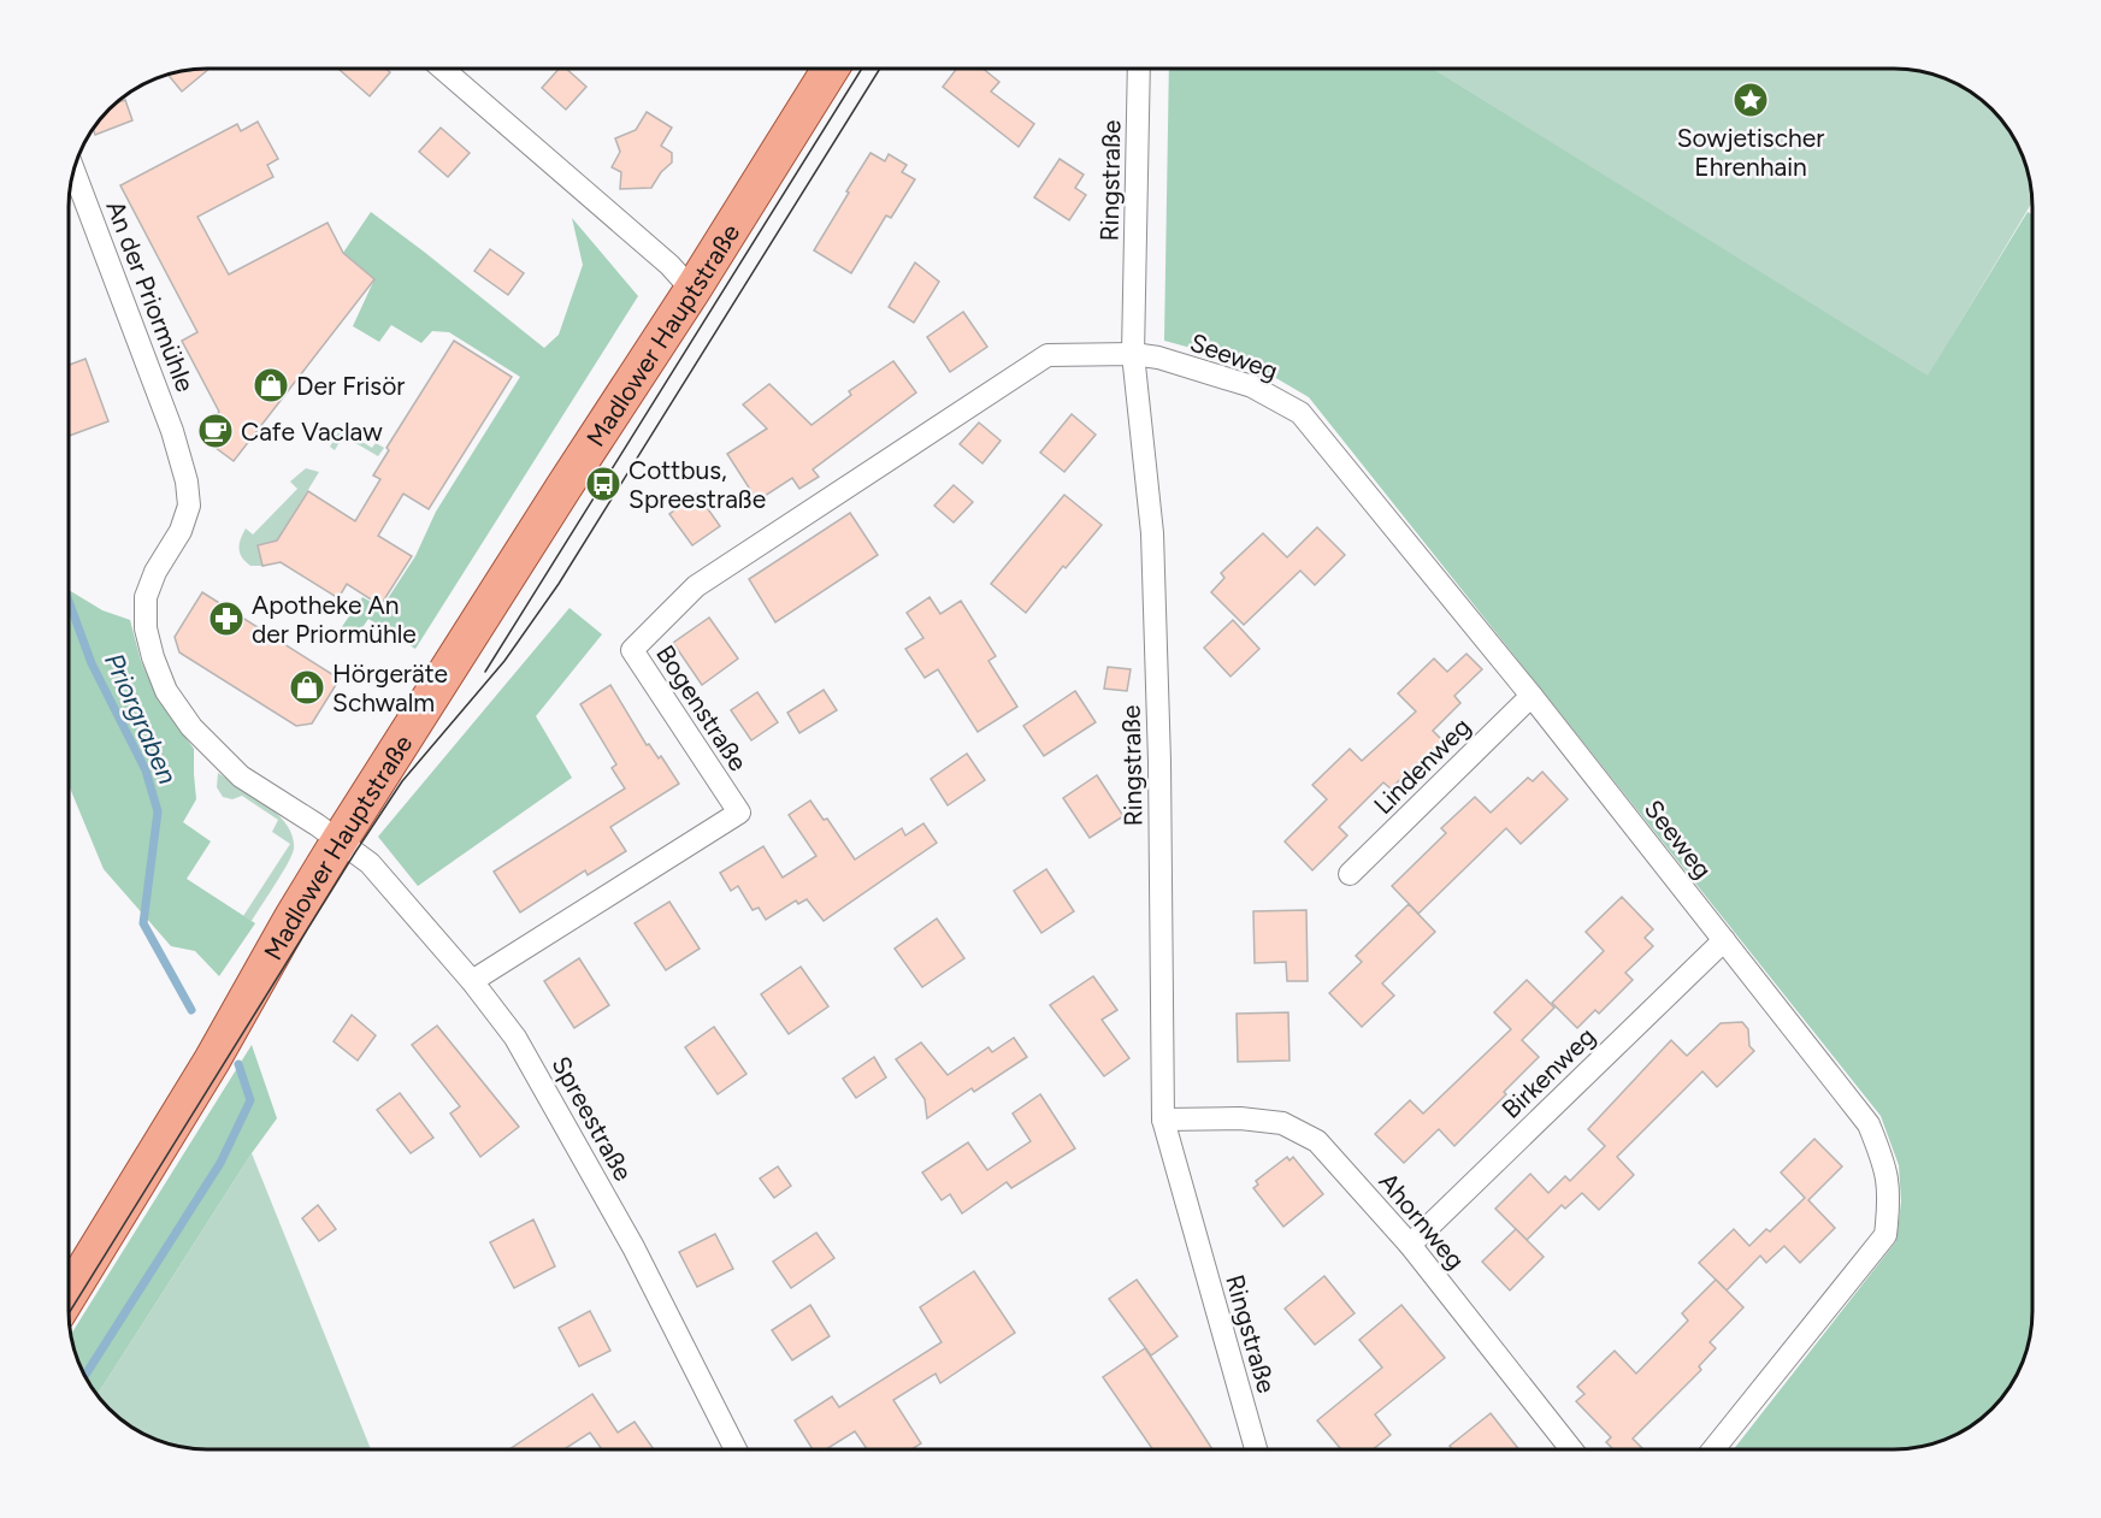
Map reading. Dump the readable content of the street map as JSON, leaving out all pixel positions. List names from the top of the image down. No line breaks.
{"streets":{"main road":["Madlower Hauptstraße"],"street":["Ringstraße","An der Priormühle","Seeweg","Bogenstraße","Lindenweg","Birkenweg","Spreestraße","Ahornweg"]},"crossings":[["Ringstraße","Seeweg"],["Ringstraße","Bogenstraße"],["Ringstraße","Ahornweg"],["An der Priormühle","Madlower Hauptstraße"],["An der Priormühle","Spreestraße"],["Madlower Hauptstraße","Spreestraße"],["Seeweg","Bogenstraße"],["Seeweg","Lindenweg"],["Seeweg","Birkenweg"],["Bogenstraße","Spreestraße"],["Birkenweg","Ahornweg"]],"water":["Priorgraben"],"places":{"place":["Sowjetischer Ehrenhain"],"shop":["Der Frisör","Hörgeräte Schwalm"],"cafe":["Cafe Vaclaw"],"bus stop":["Cottbus, Spreestraße"],"pharmacy":["Apotheke An der Priormühle"]}}
